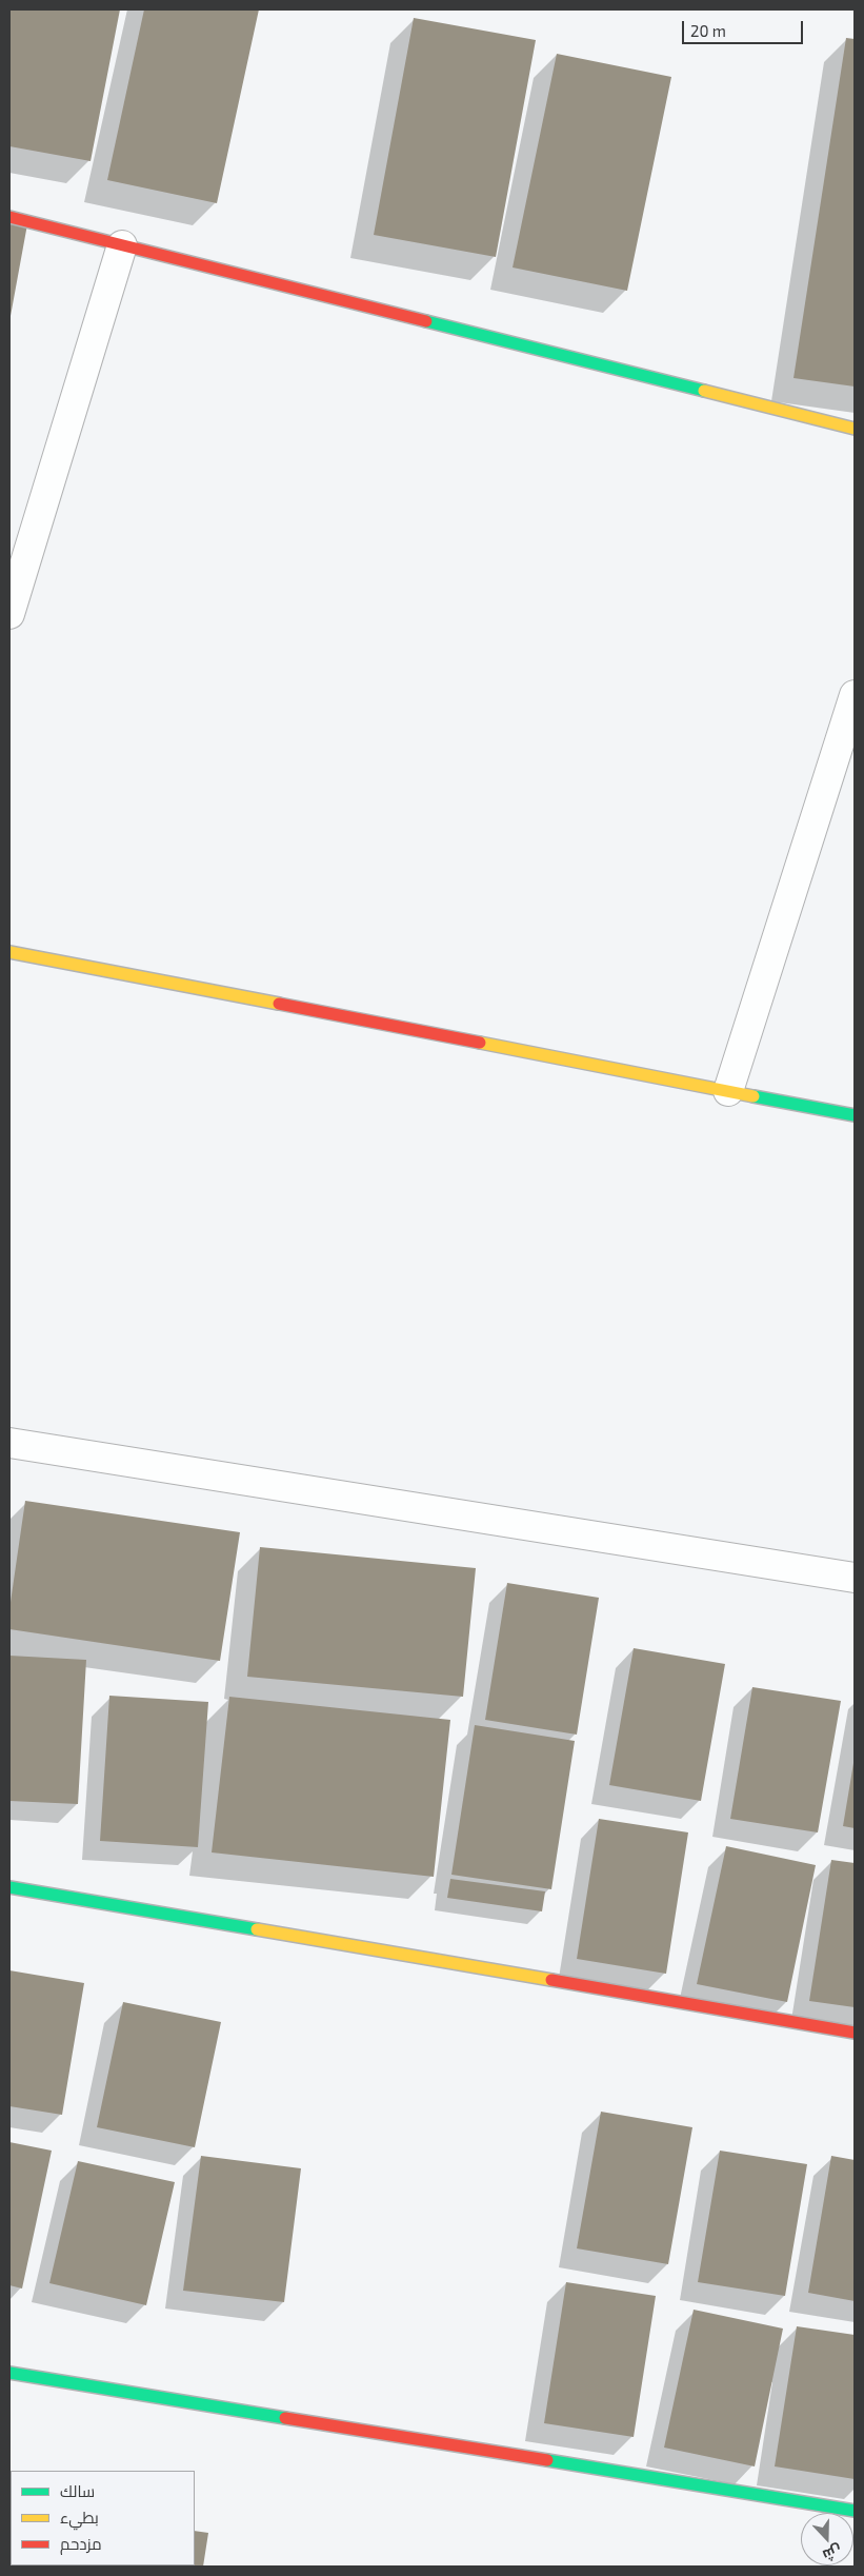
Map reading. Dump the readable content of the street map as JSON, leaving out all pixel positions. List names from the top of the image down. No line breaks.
{"legend":["سالك","بطيء","مزدحم"],"scale_bar":"20 m","north":"bottom"}
